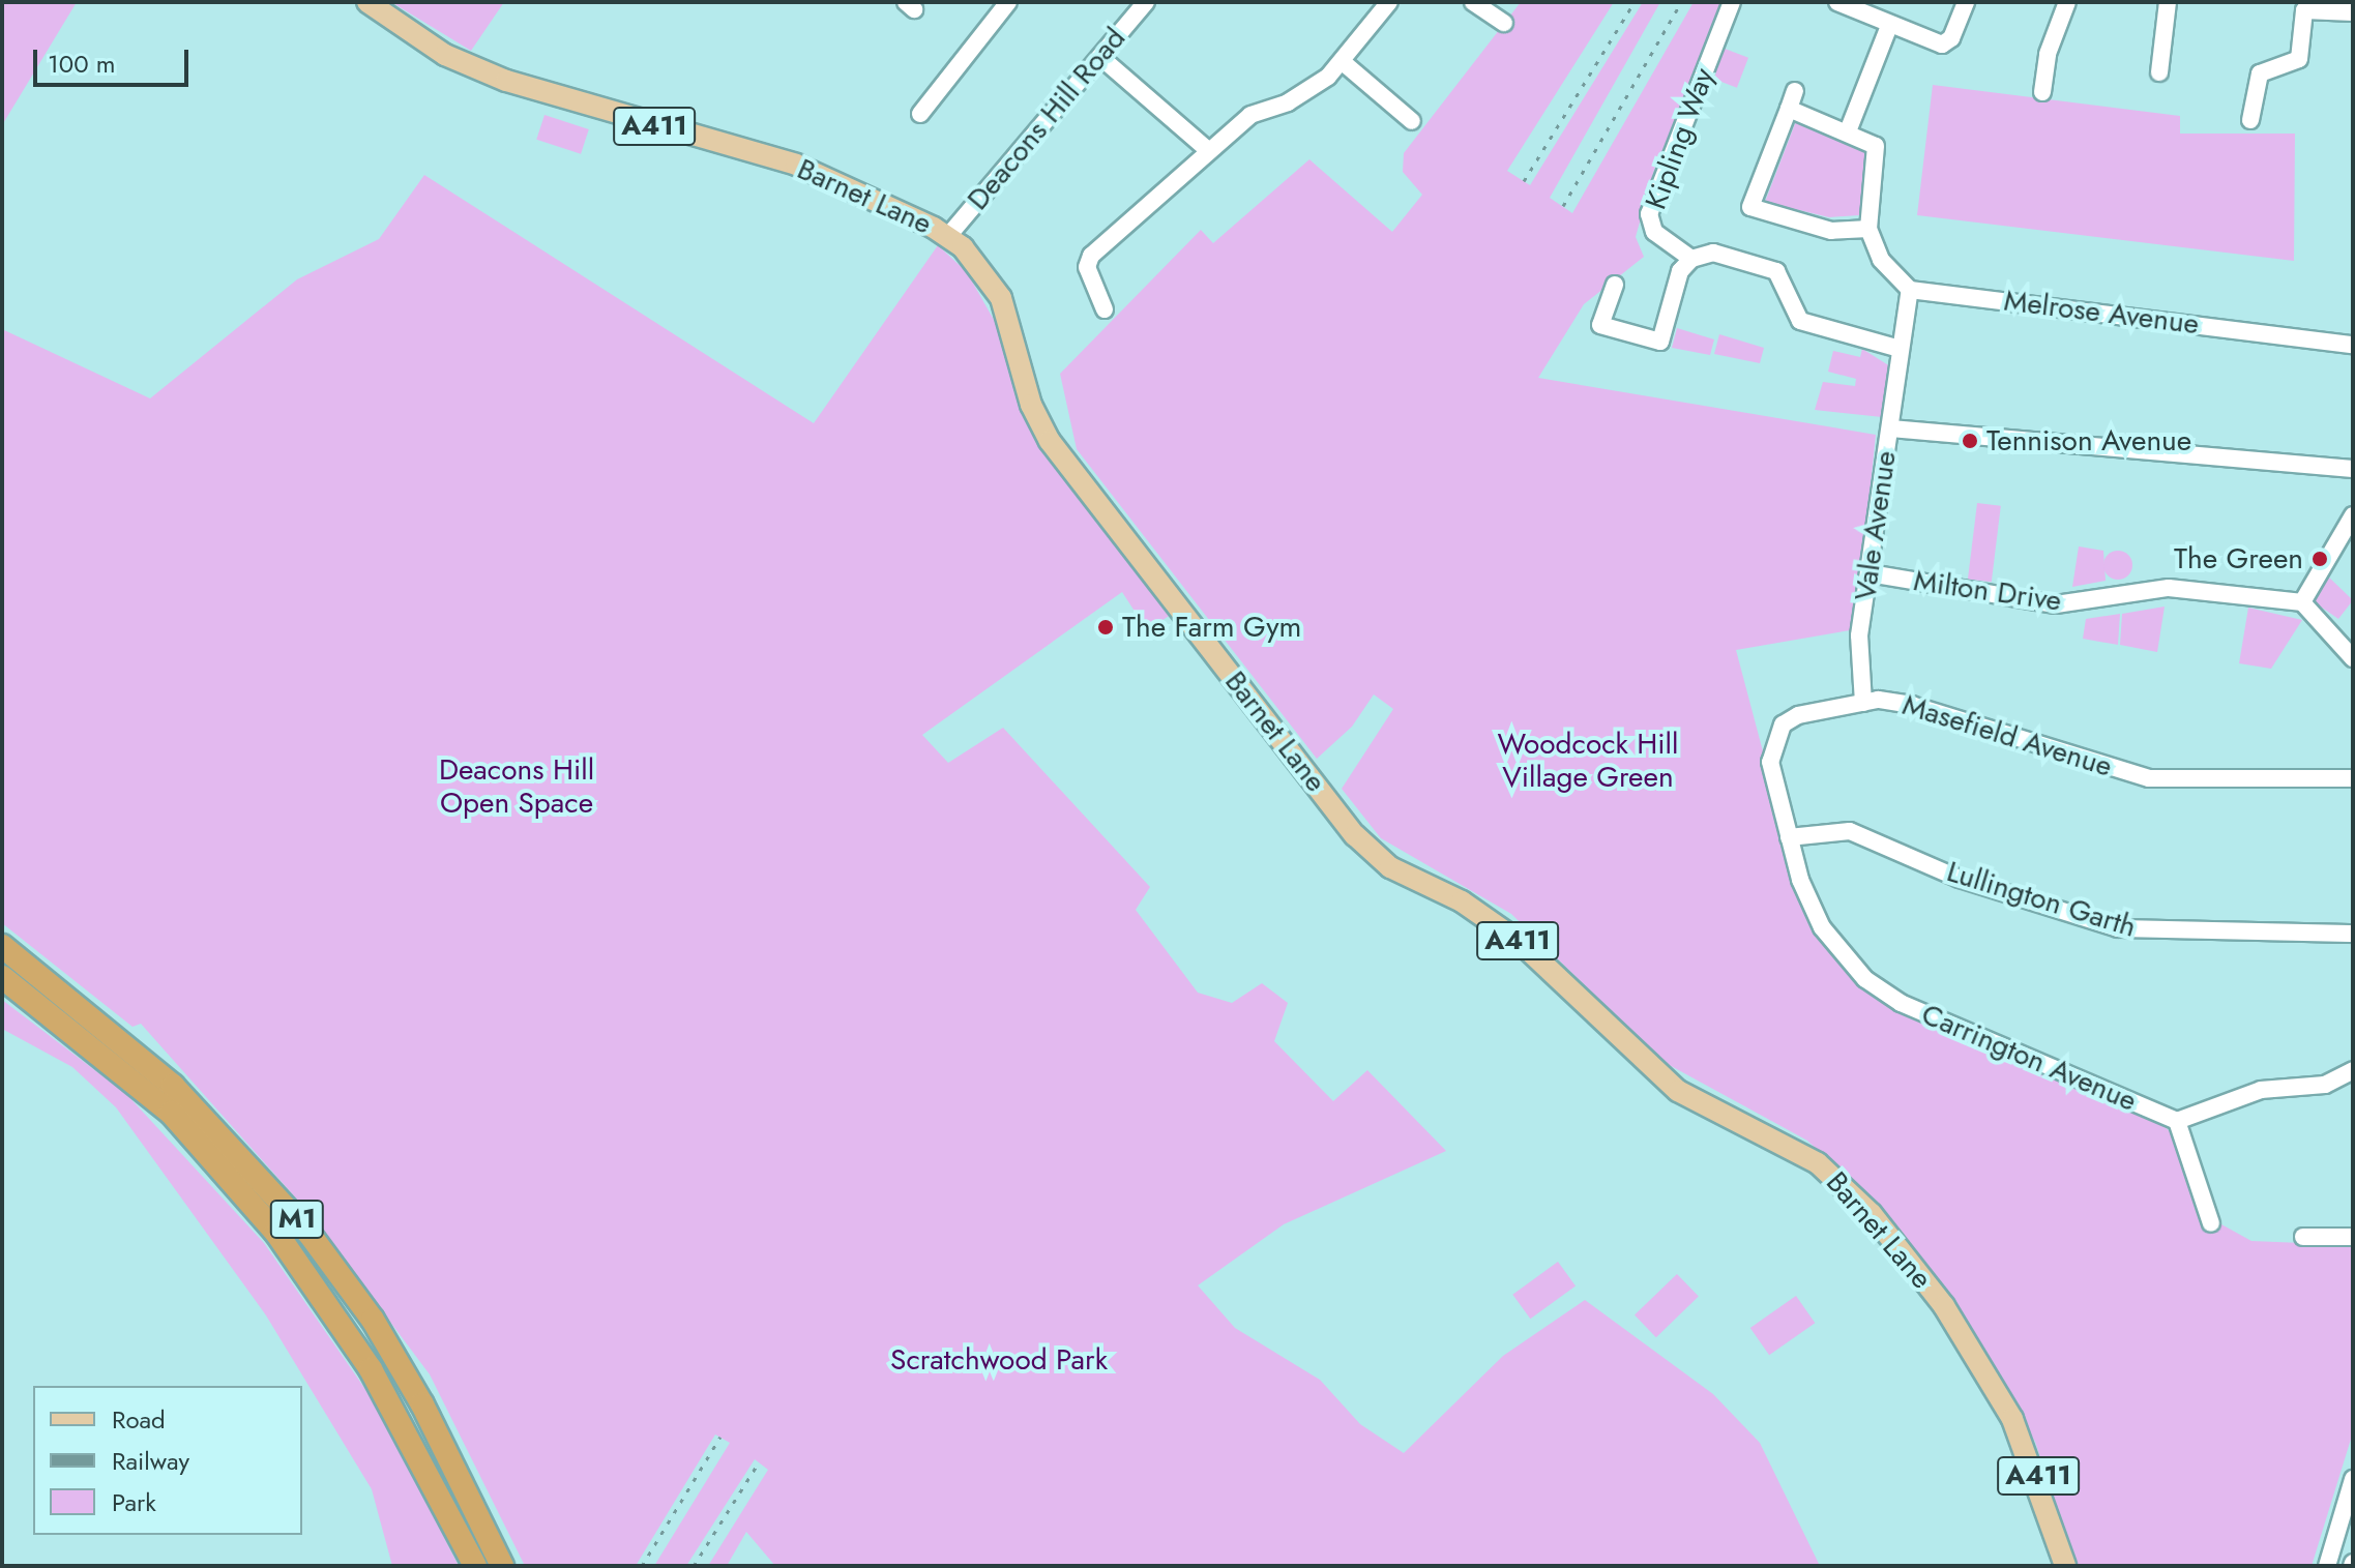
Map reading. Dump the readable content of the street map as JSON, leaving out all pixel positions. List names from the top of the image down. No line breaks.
{"streets":{"highway":["M1"],"main road":["A411","Barnet Lane"],"street":["Deacons Hill Road","Kipling Way","Melrose Avenue","Vale Avenue","Milton Drive","Masefield Avenue","Lullington Garth","Carrington Avenue"]},"crossings":[["Deacons Hill Road","Barnet Lane"],["Vale Avenue","Milton Drive"],["Vale Avenue","Masefield Avenue"],["Masefield Avenue","Lullington Garth"],["Masefield Avenue","Carrington Avenue"],["Lullington Garth","Carrington Avenue"]],"parks":["Woodcock Hill Village Green","Deacons Hill Open Space","Scratchwood Park"],"places":["Tennison Avenue","The Green","The Farm Gym"],"legend":["Road","Railway","Park"],"scale_bar":"100 m"}
